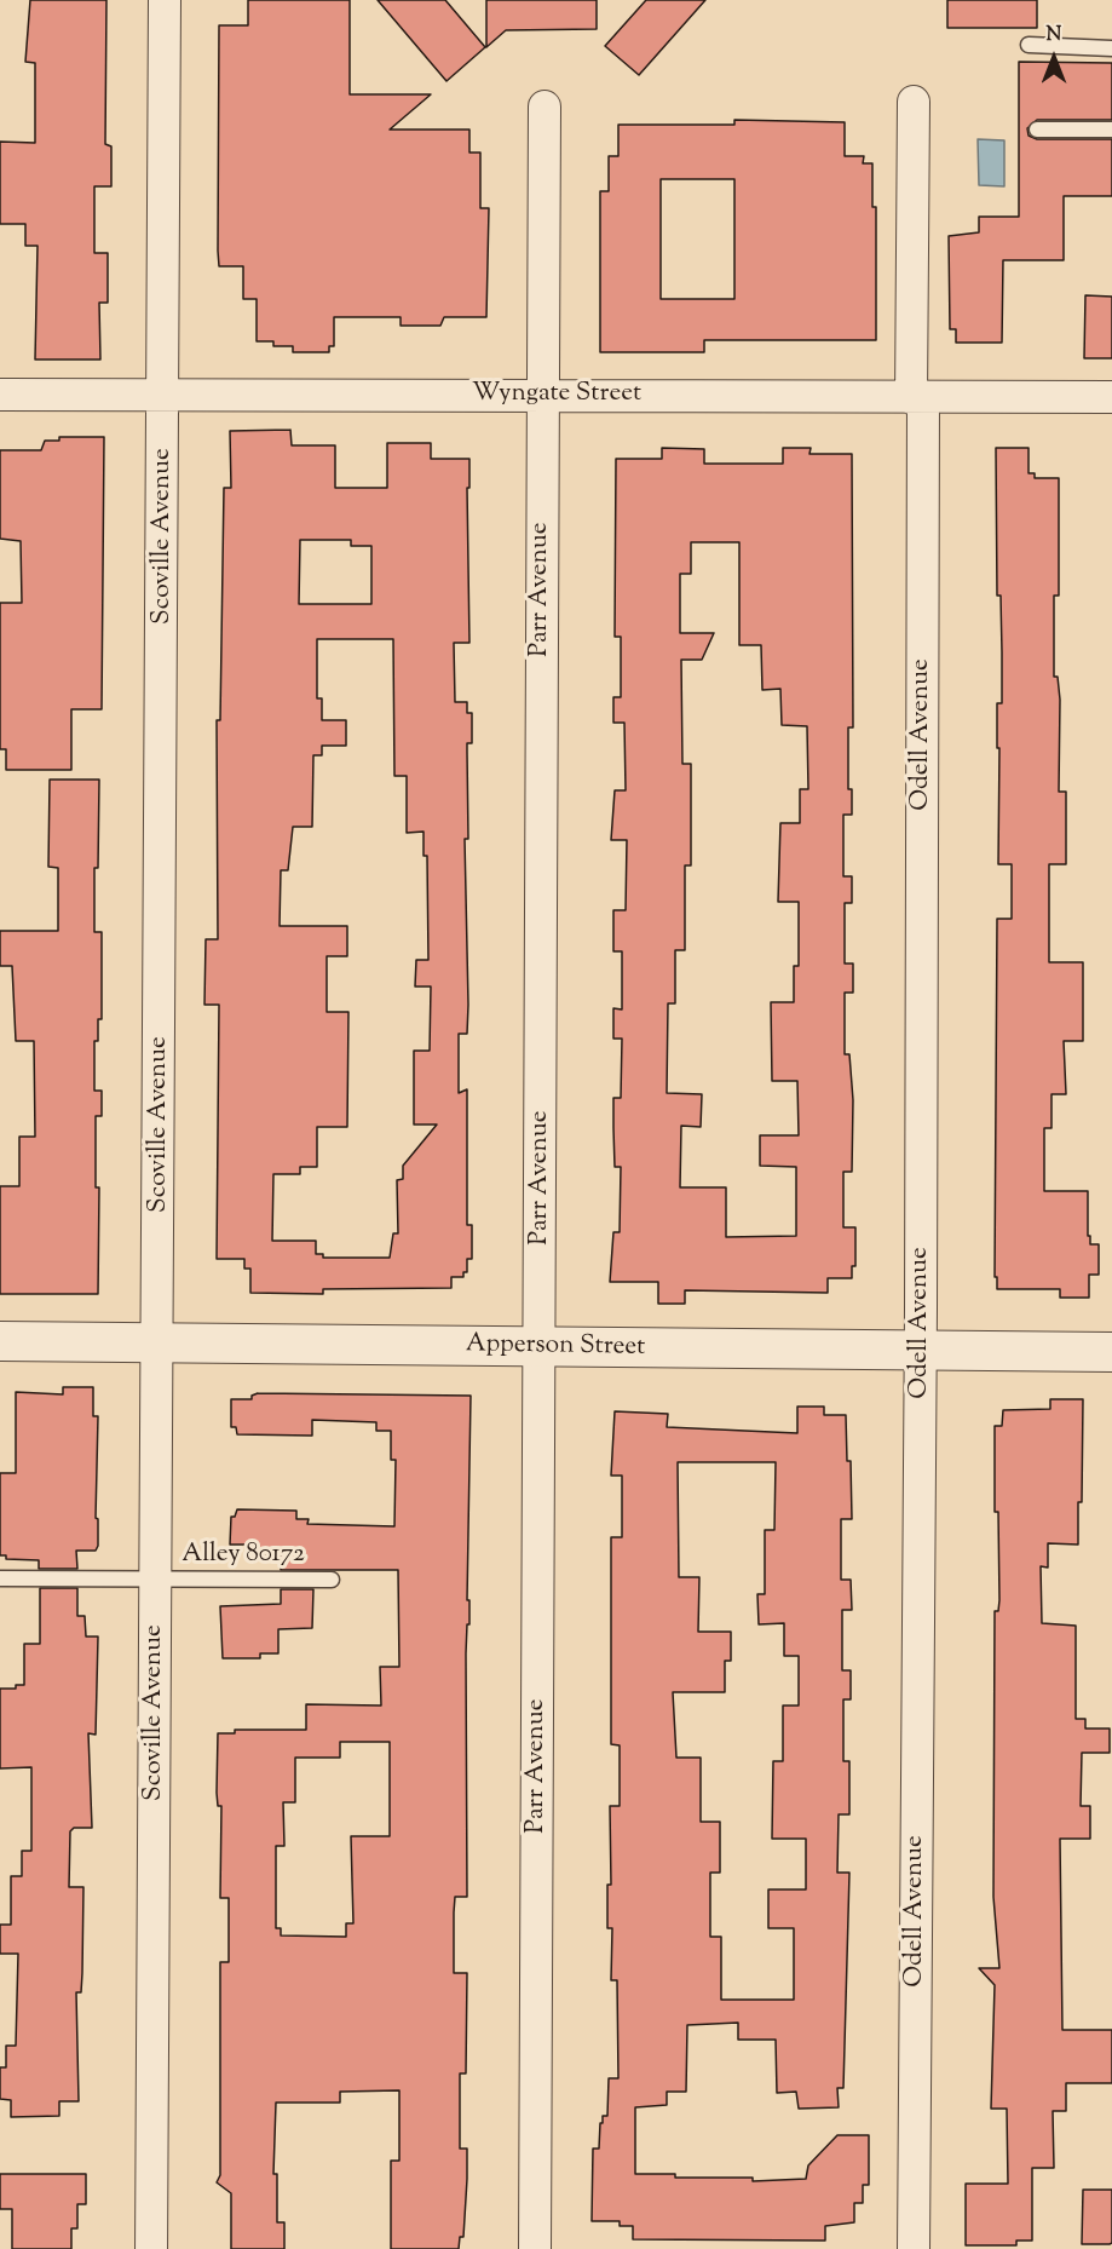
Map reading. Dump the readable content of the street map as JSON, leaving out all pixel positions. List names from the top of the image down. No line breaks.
{"streets":{"street":["Wyngate Street","Scoville Avenue","Parr Avenue","Odell Avenue","Apperson Street"],"lane":["Alley 80172"]},"crossings":[["Wyngate Street","Scoville Avenue"],["Wyngate Street","Parr Avenue"],["Wyngate Street","Odell Avenue"],["Scoville Avenue","Apperson Street"],["Scoville Avenue","Alley 80172"],["Parr Avenue","Apperson Street"],["Odell Avenue","Apperson Street"]],"north":"top"}
